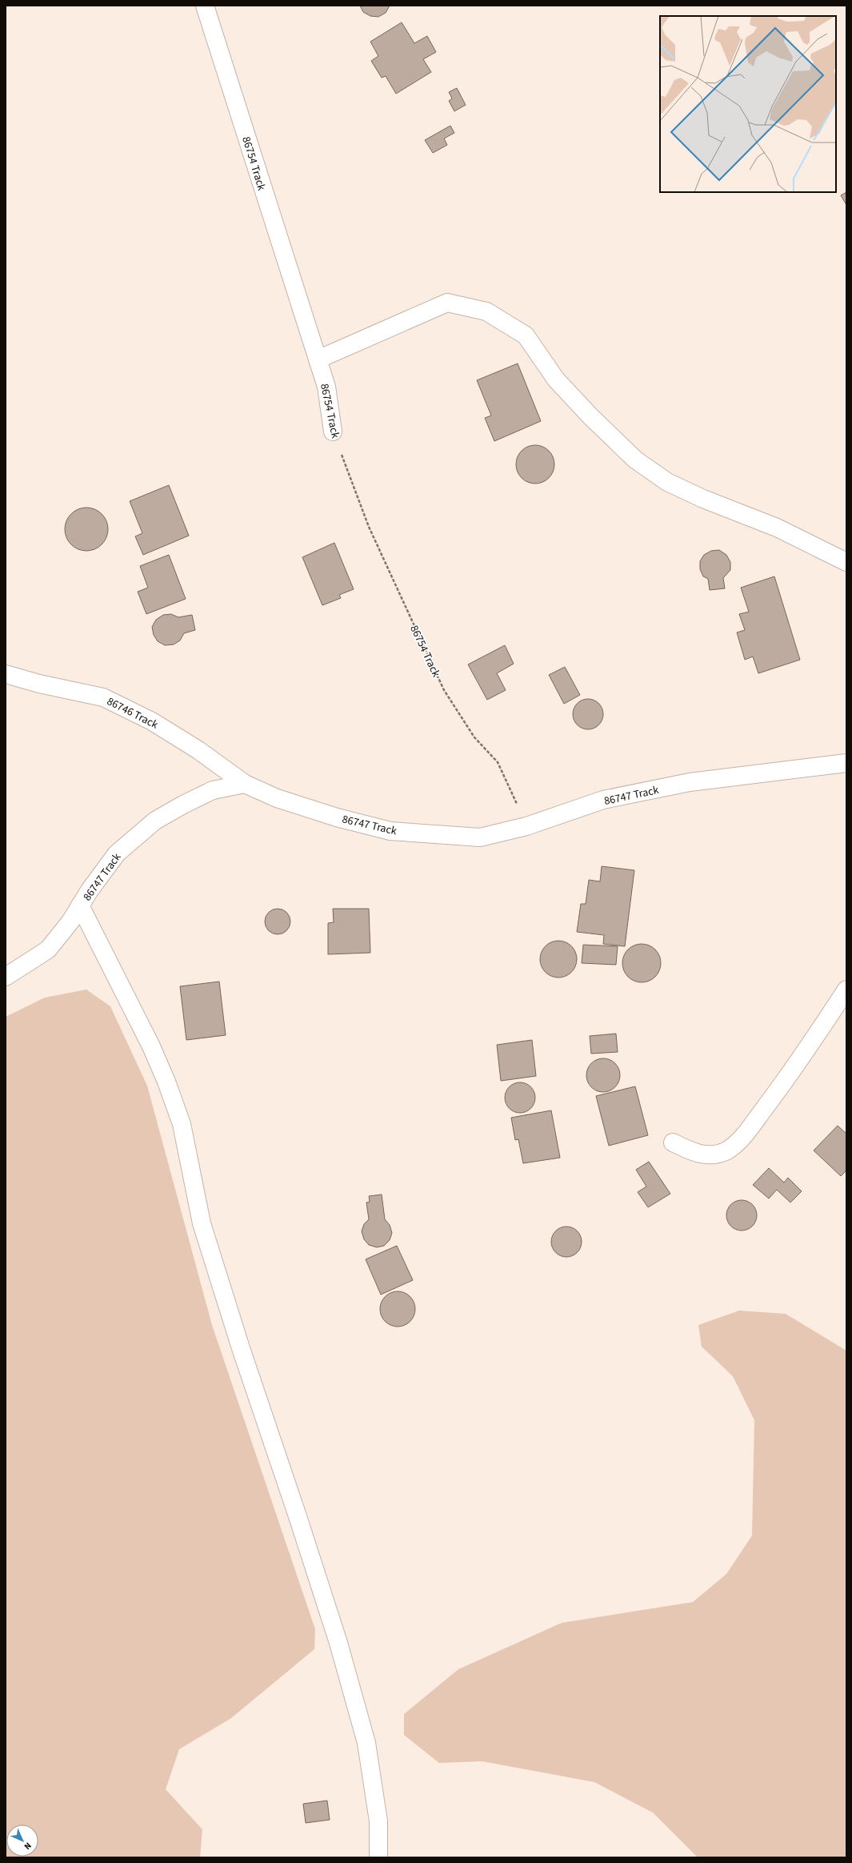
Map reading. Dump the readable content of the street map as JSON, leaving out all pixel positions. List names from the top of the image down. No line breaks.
{"streets":{"street":["86754 Track","86746 Track","86747 Track"]},"crossings":[["86754 Track","86747 Track"],["86746 Track","86747 Track"]],"north":"bottom right"}
